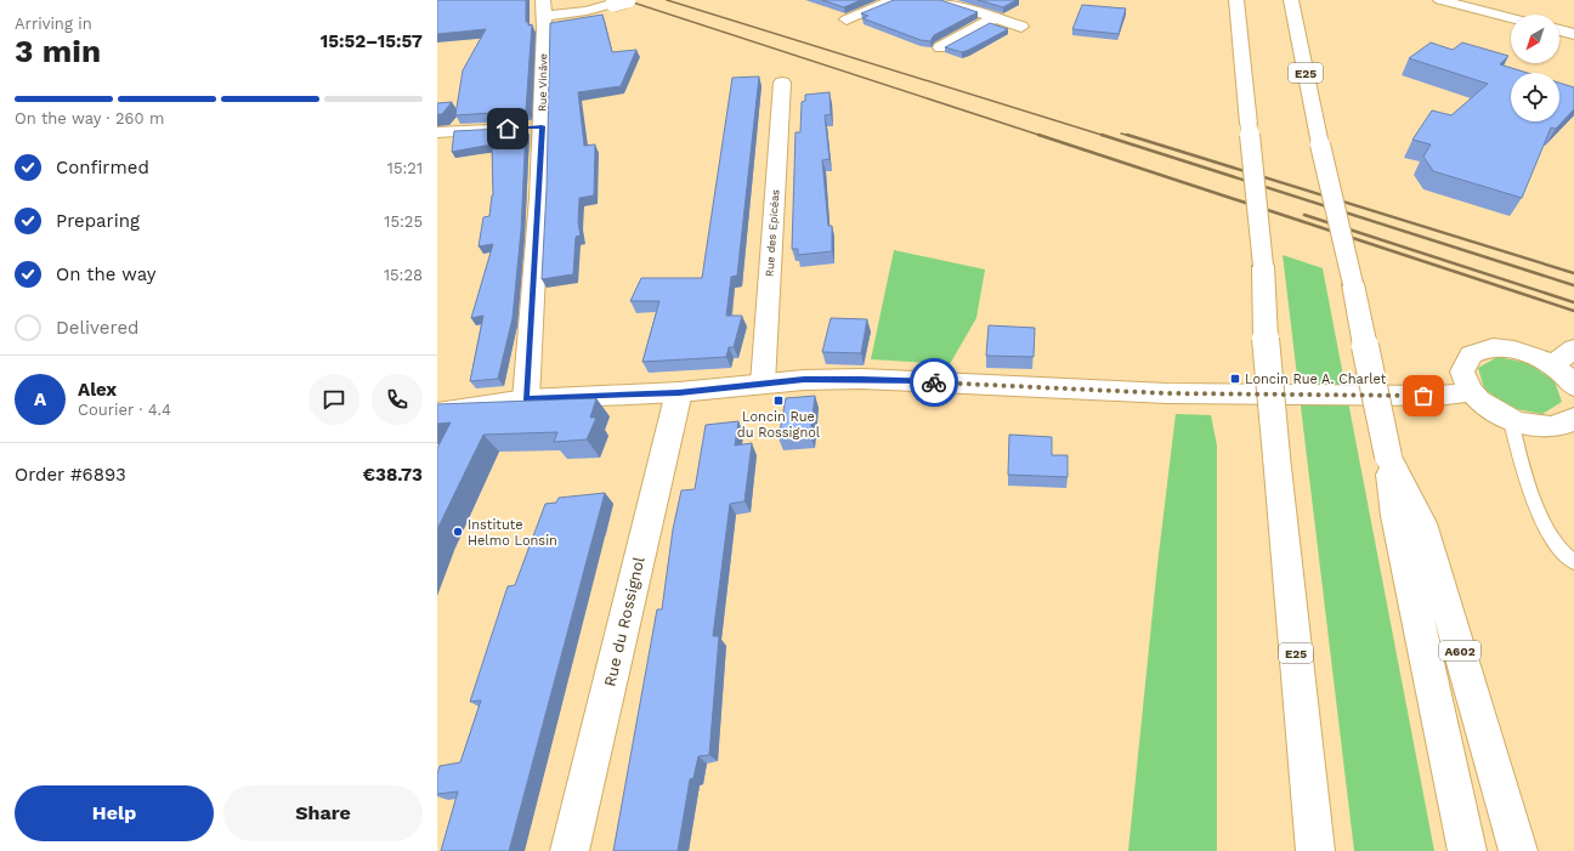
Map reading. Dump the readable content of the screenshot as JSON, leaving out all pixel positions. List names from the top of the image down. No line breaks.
{"streets":{"main road":["E25","Rue Vinâve","Rue des Epicéas","Rue du Rossignol","A602"]},"crossings":[["E25","A602"]],"places":{"transit":["Loncin Rue A. Charlet","Loncin Rue du Rossignol"],"other":["Institute Helmo Lonsin"]},"north":"bottom left","page":{"heading":["3 min","Arriving in","15:52–15:57"],"panel":["Alex","Courier · 4.4","Order #6893","€38.73"],"bar":"On the way · 260 m","list":[["Confirmed","15:21"],["Preparing","15:25"],["On the way","15:28"],"Delivered"],"round":"A","buttons":["Help","Share"]}}
